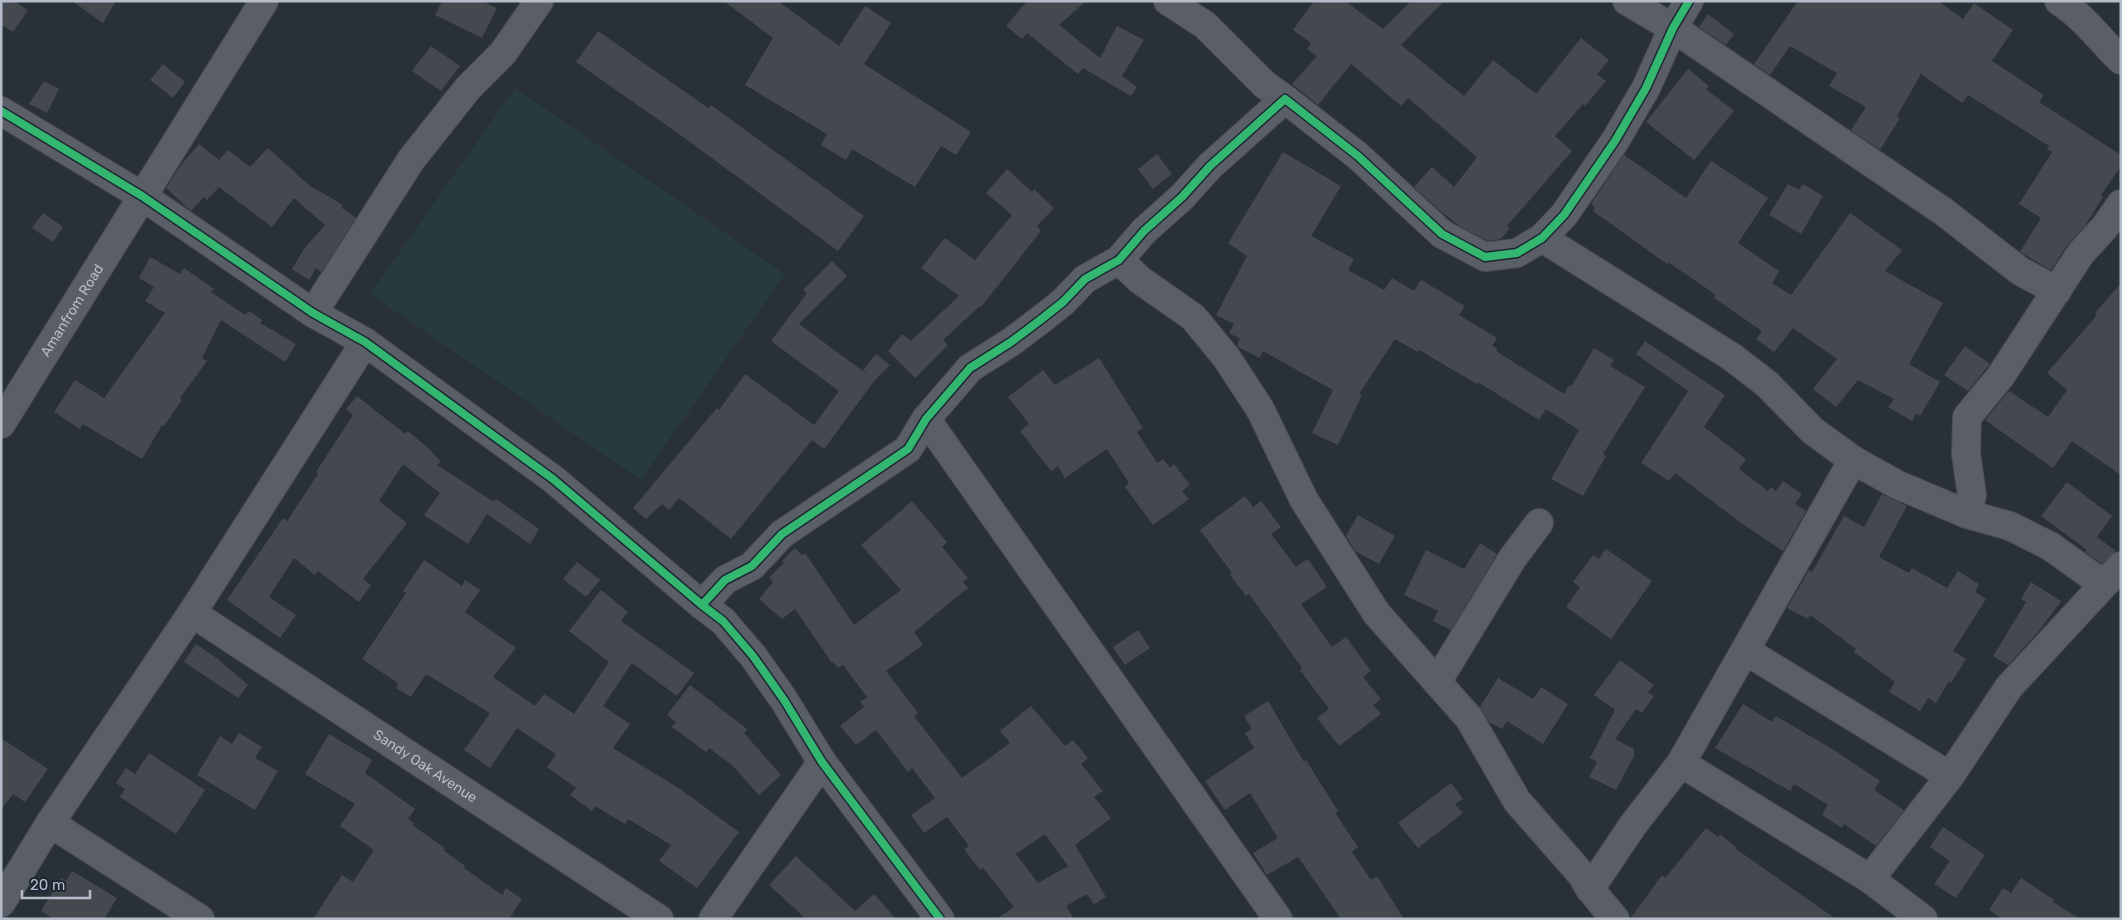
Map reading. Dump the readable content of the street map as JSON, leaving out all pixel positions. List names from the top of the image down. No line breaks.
{"streets":{"street":["Amanfrom Road","Sandy Oak Avenue"]},"scale_bar":"20 m"}
